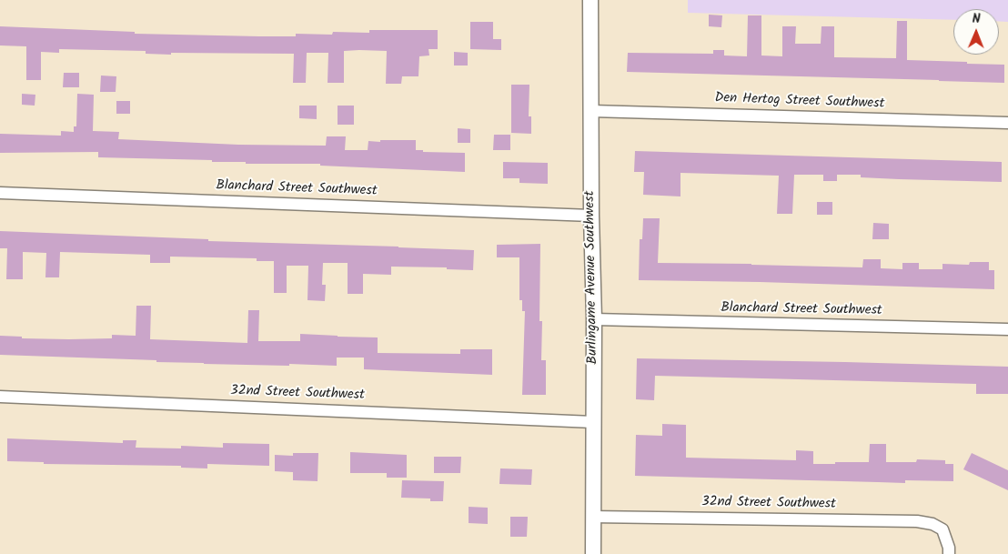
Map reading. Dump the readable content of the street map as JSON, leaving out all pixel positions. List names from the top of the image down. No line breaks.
{"streets":{"street":["Den Hertog Street Southwest","Blanchard Street Southwest","Burlingame Avenue Southwest","32nd Street Southwest"]},"crossings":[["Den Hertog Street Southwest","Burlingame Avenue Southwest"],["Blanchard Street Southwest","Burlingame Avenue Southwest"],["Burlingame Avenue Southwest","32nd Street Southwest"]],"north":"top"}
